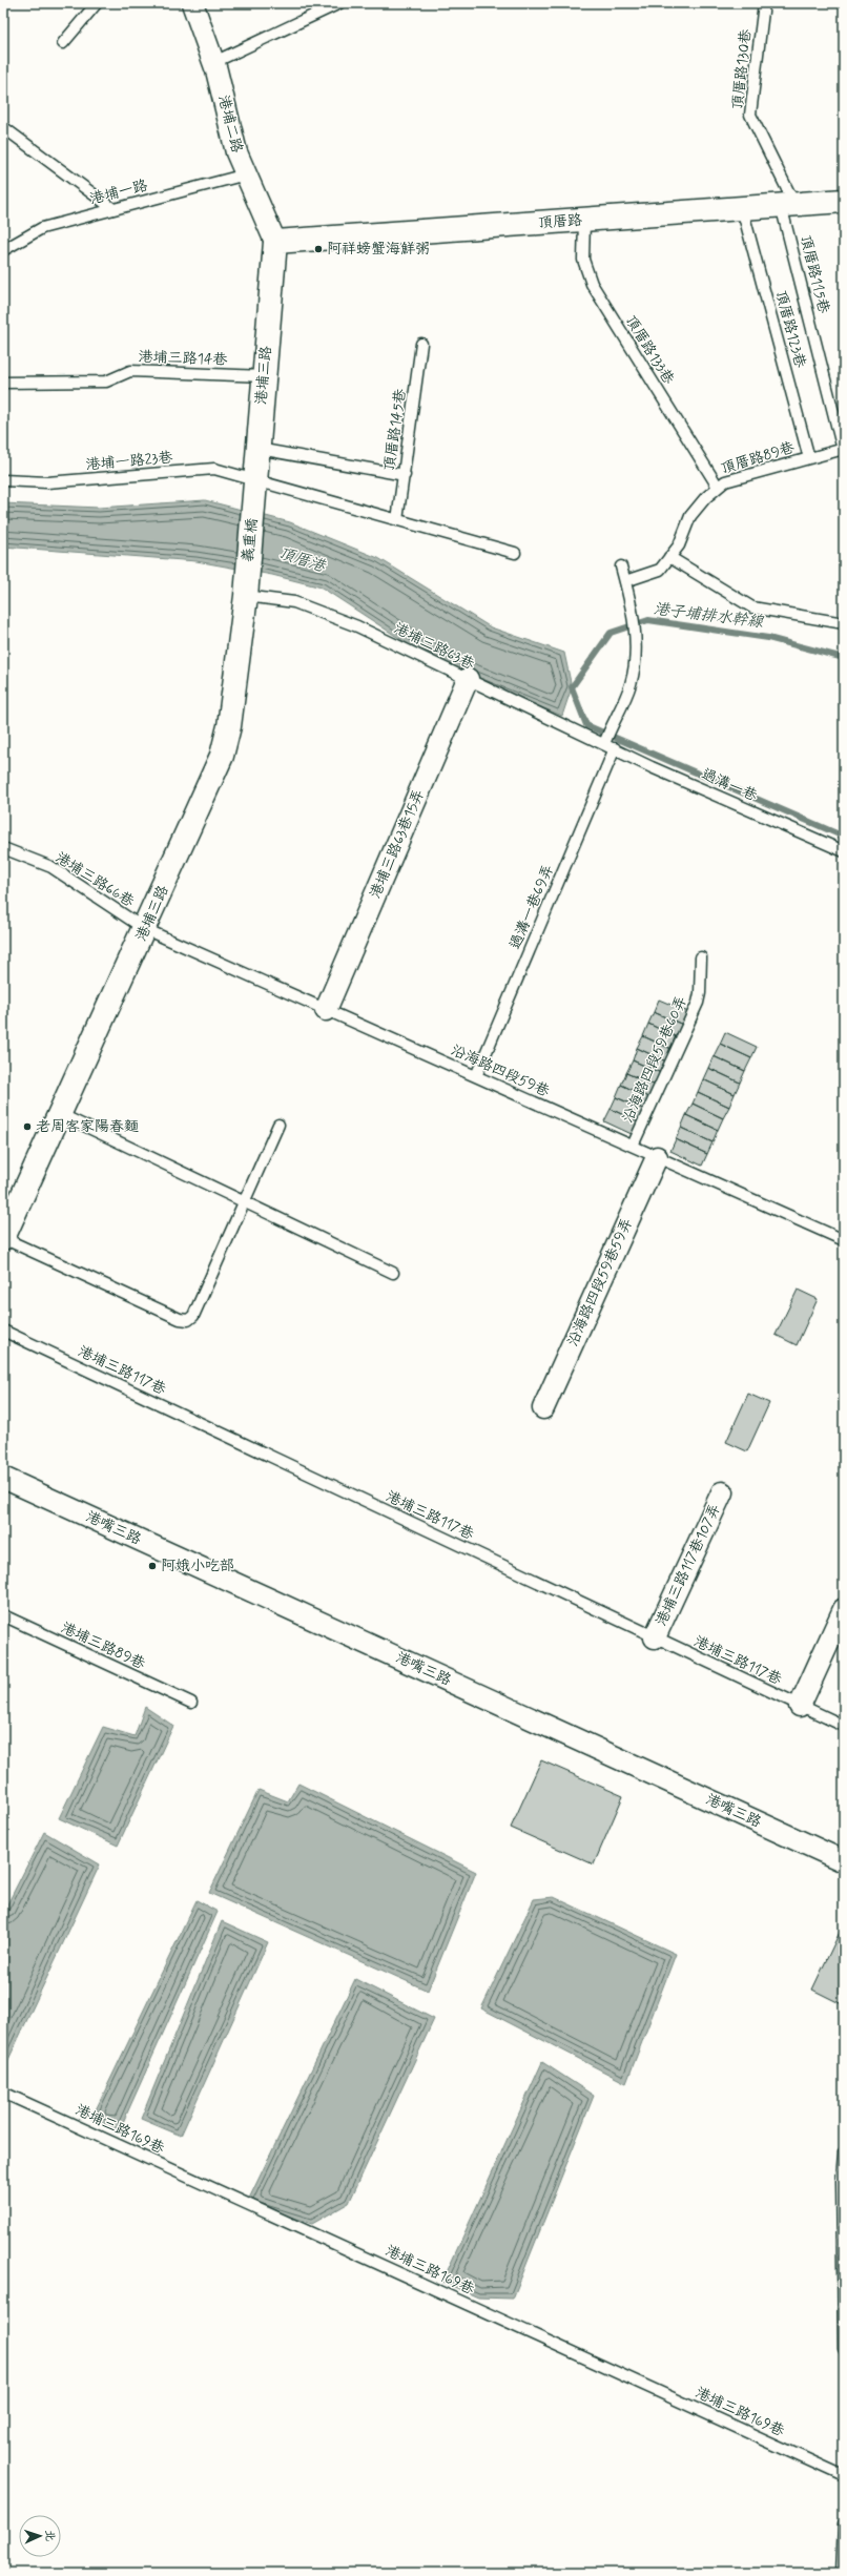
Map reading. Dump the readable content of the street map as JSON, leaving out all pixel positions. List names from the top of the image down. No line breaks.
{"streets":{"street":["港埔二路","頂厝路","港埔三路","義重橋","港埔三路63巷15弄","沿海路四段59巷59弄","港嘴三路","港埔三路117巷107弄"],"lane":["頂厝路130巷","港埔一路","頂厝路115巷","頂厝路123巷","頂厝路133巷","港埔三路14巷","頂厝路145巷","頂厝路89巷","港埔一路23巷","港埔三路63巷","過溝一巷","港埔三路66巷","過溝一巷69弄","沿海路四段59巷60弄","沿海路四段59巷","港埔三路117巷","港埔三路89巷","港埔三路169巷"]},"crossings":[["頂厝路130巷","頂厝路"],["頂厝路130巷","頂厝路115巷"],["港埔二路","港埔一路"],["港埔二路","頂厝路"],["港埔二路","港埔三路"],["頂厝路","頂厝路115巷"],["頂厝路","頂厝路123巷"],["頂厝路","頂厝路133巷"],["頂厝路","港埔三路"],["頂厝路115巷","頂厝路89巷"],["頂厝路123巷","頂厝路89巷"],["頂厝路133巷","頂厝路89巷"],["港埔三路14巷","港埔三路"],["港埔三路","港埔一路23巷"],["港埔三路","義重橋"],["港埔三路","港埔三路63巷"],["港埔三路","港埔三路66巷"],["港埔三路","沿海路四段59巷"],["頂厝路145巷","港埔一路23巷"],["港埔三路63巷","過溝一巷"],["港埔三路63巷","港埔三路63巷15弄"],["過溝一巷","過溝一巷69弄"],["港埔三路63巷15弄","沿海路四段59巷"],["港埔三路66巷","沿海路四段59巷"],["過溝一巷69弄","沿海路四段59巷"],["沿海路四段59巷60弄","沿海路四段59巷"],["沿海路四段59巷","沿海路四段59巷59弄"],["港埔三路117巷","港埔三路117巷107弄"]],"water":["頂厝港","港子埔排水幹線"],"places":["阿祥螃蟹海鮮粥","老周客家陽春麵","阿娥小吃部"],"north":"right"}
